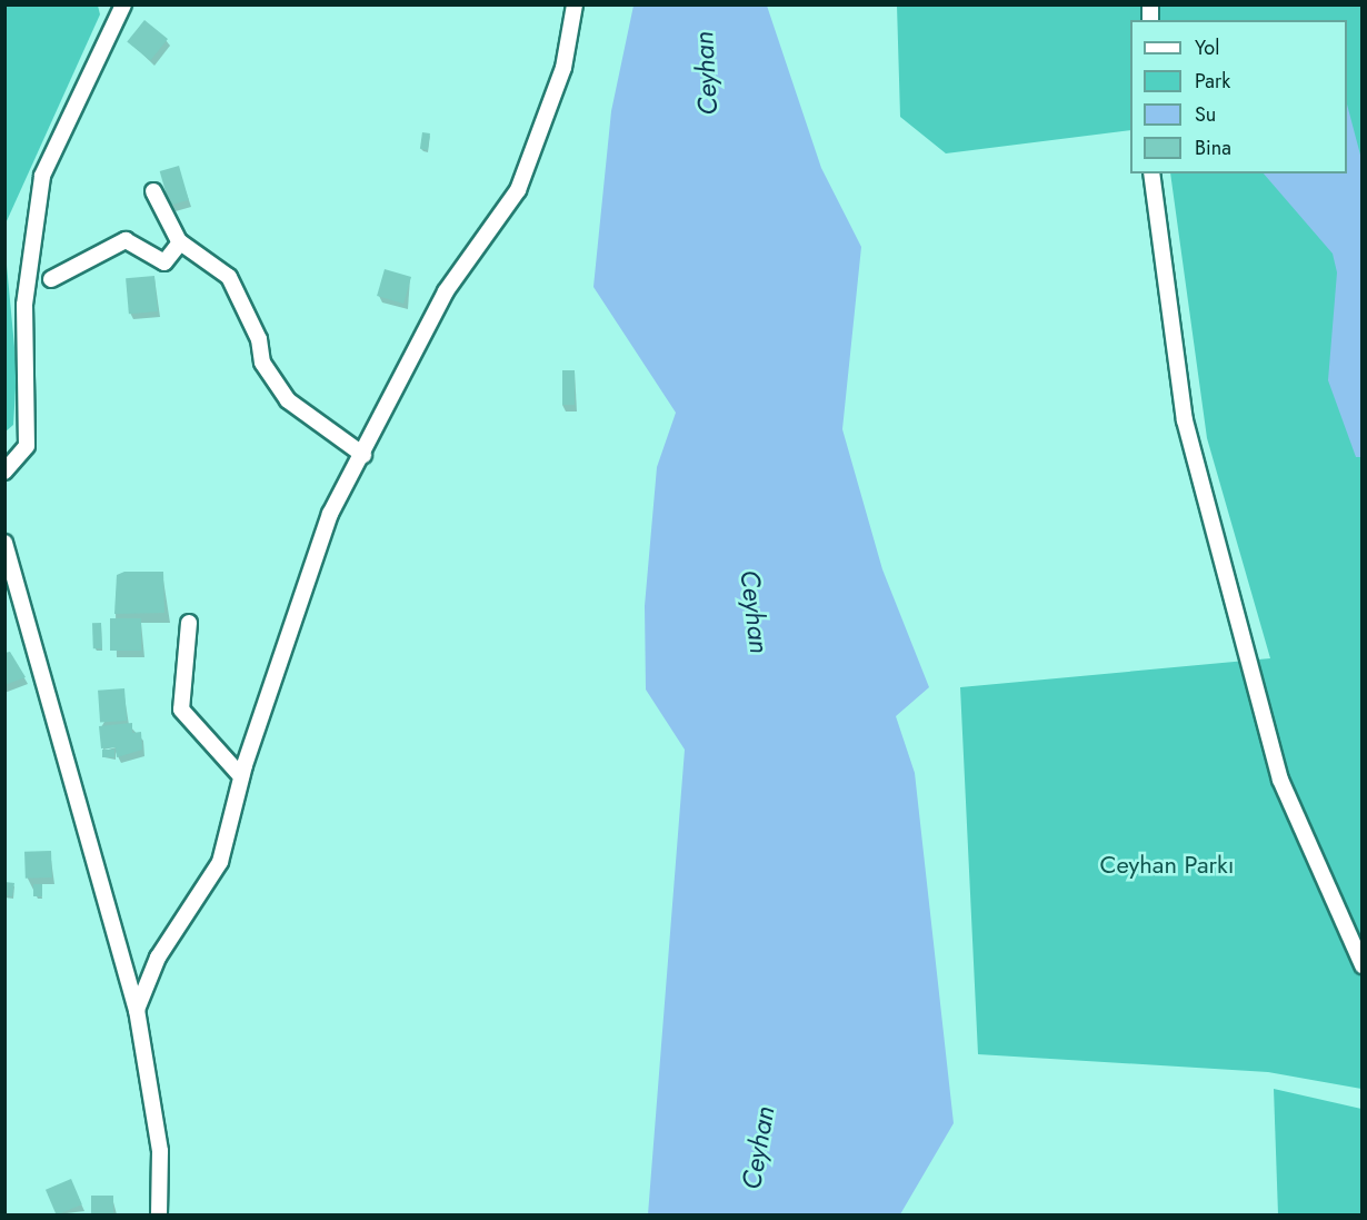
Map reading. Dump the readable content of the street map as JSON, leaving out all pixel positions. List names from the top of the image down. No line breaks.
{"water":["Ceyhan"],"parks":["Ceyhan Parkı"],"legend":["Yol","Park","Su","Bina"]}
